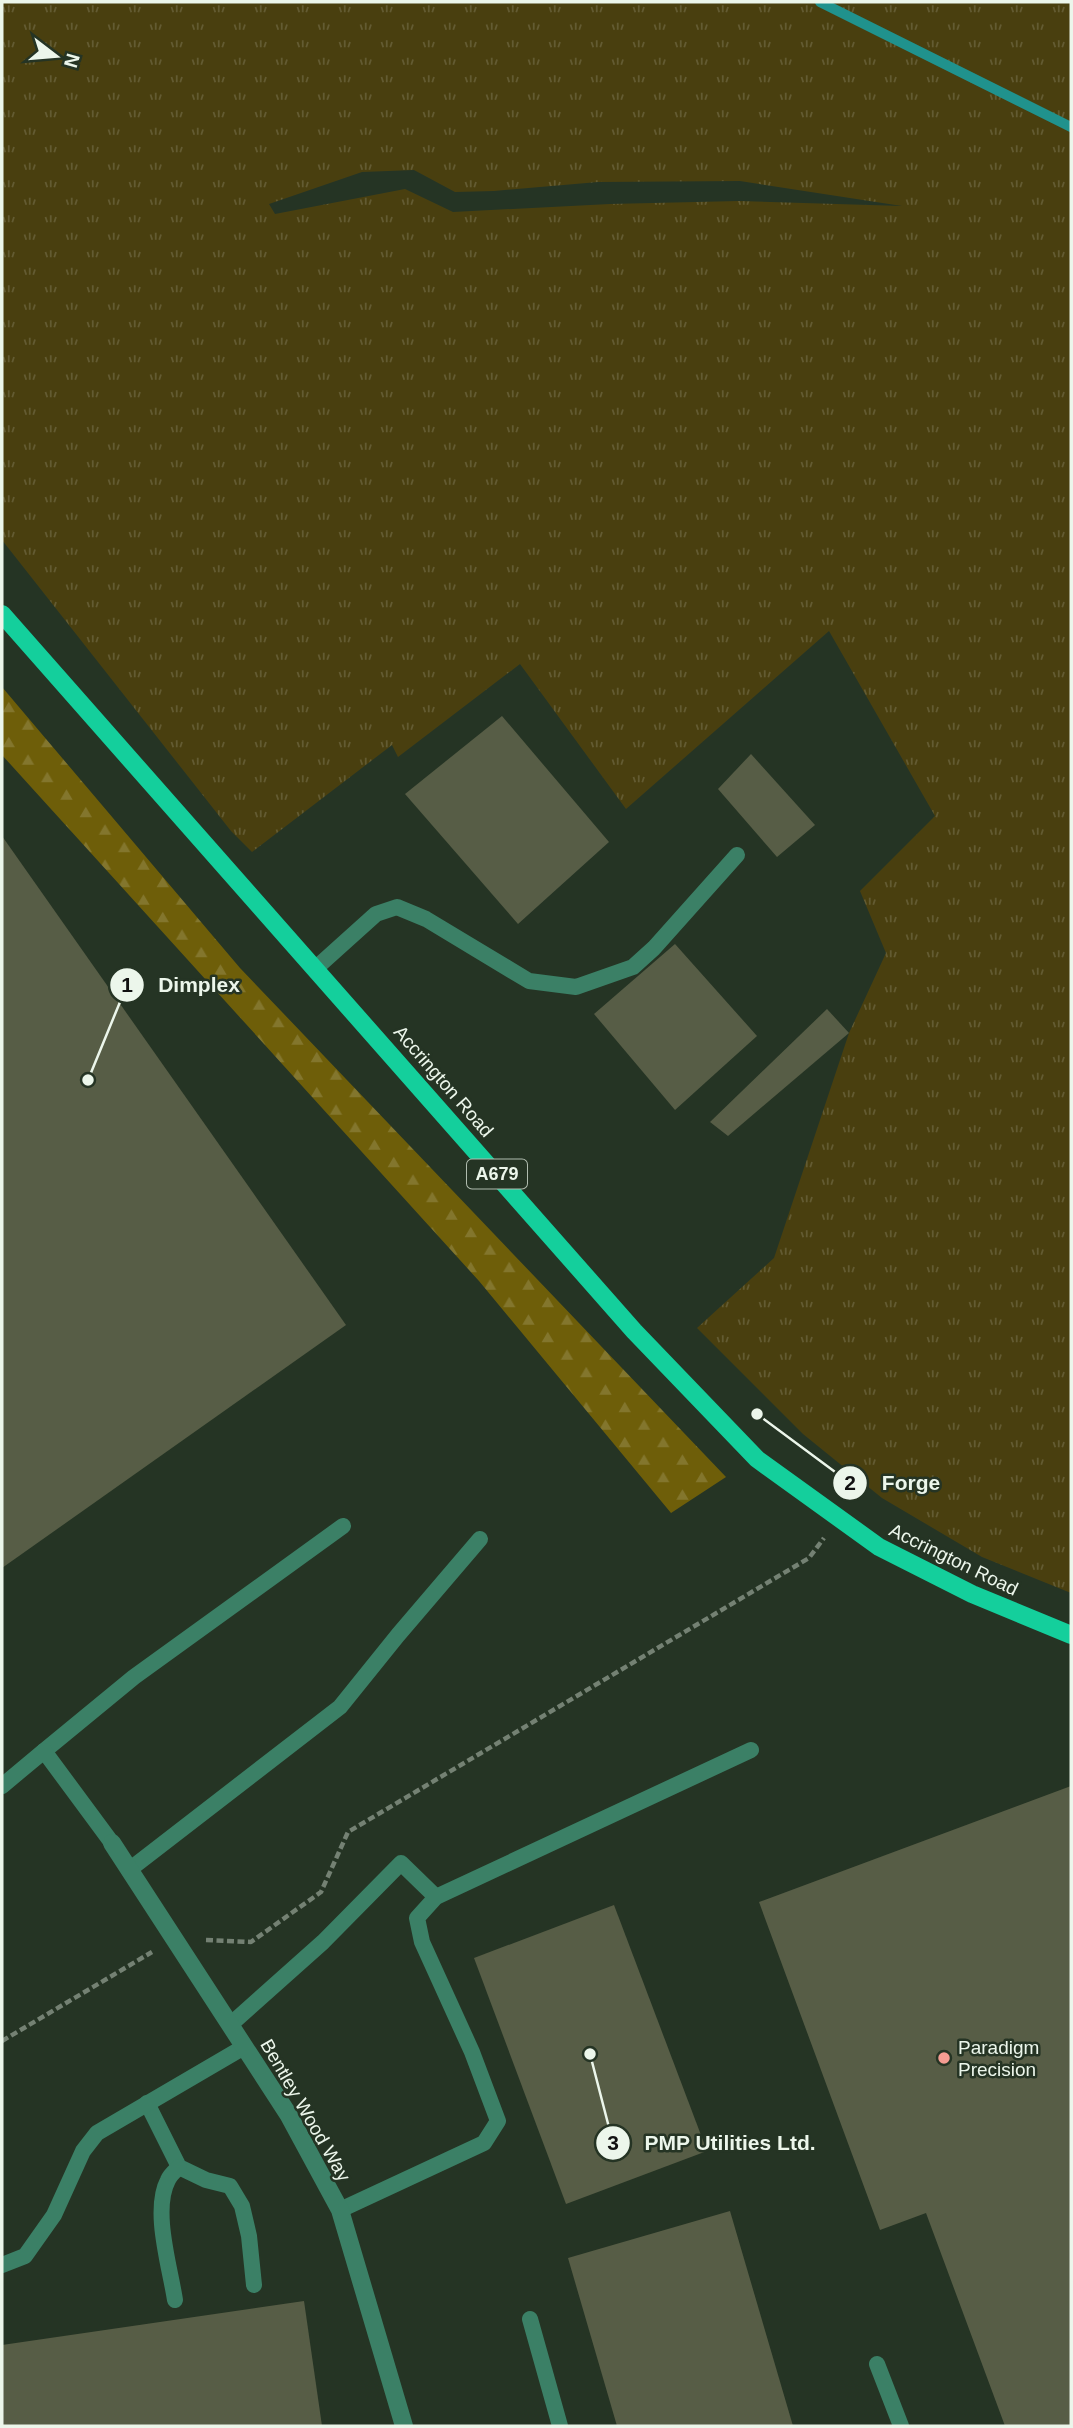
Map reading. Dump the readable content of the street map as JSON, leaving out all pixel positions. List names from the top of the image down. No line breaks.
{"streets":{"main road":["Accrington Road","A679"],"street":["Bentley Wood Way"]},"places":["Dimplex","Forge","PMP Utilities Ltd.","Paradigm Precision"],"north":"right"}
